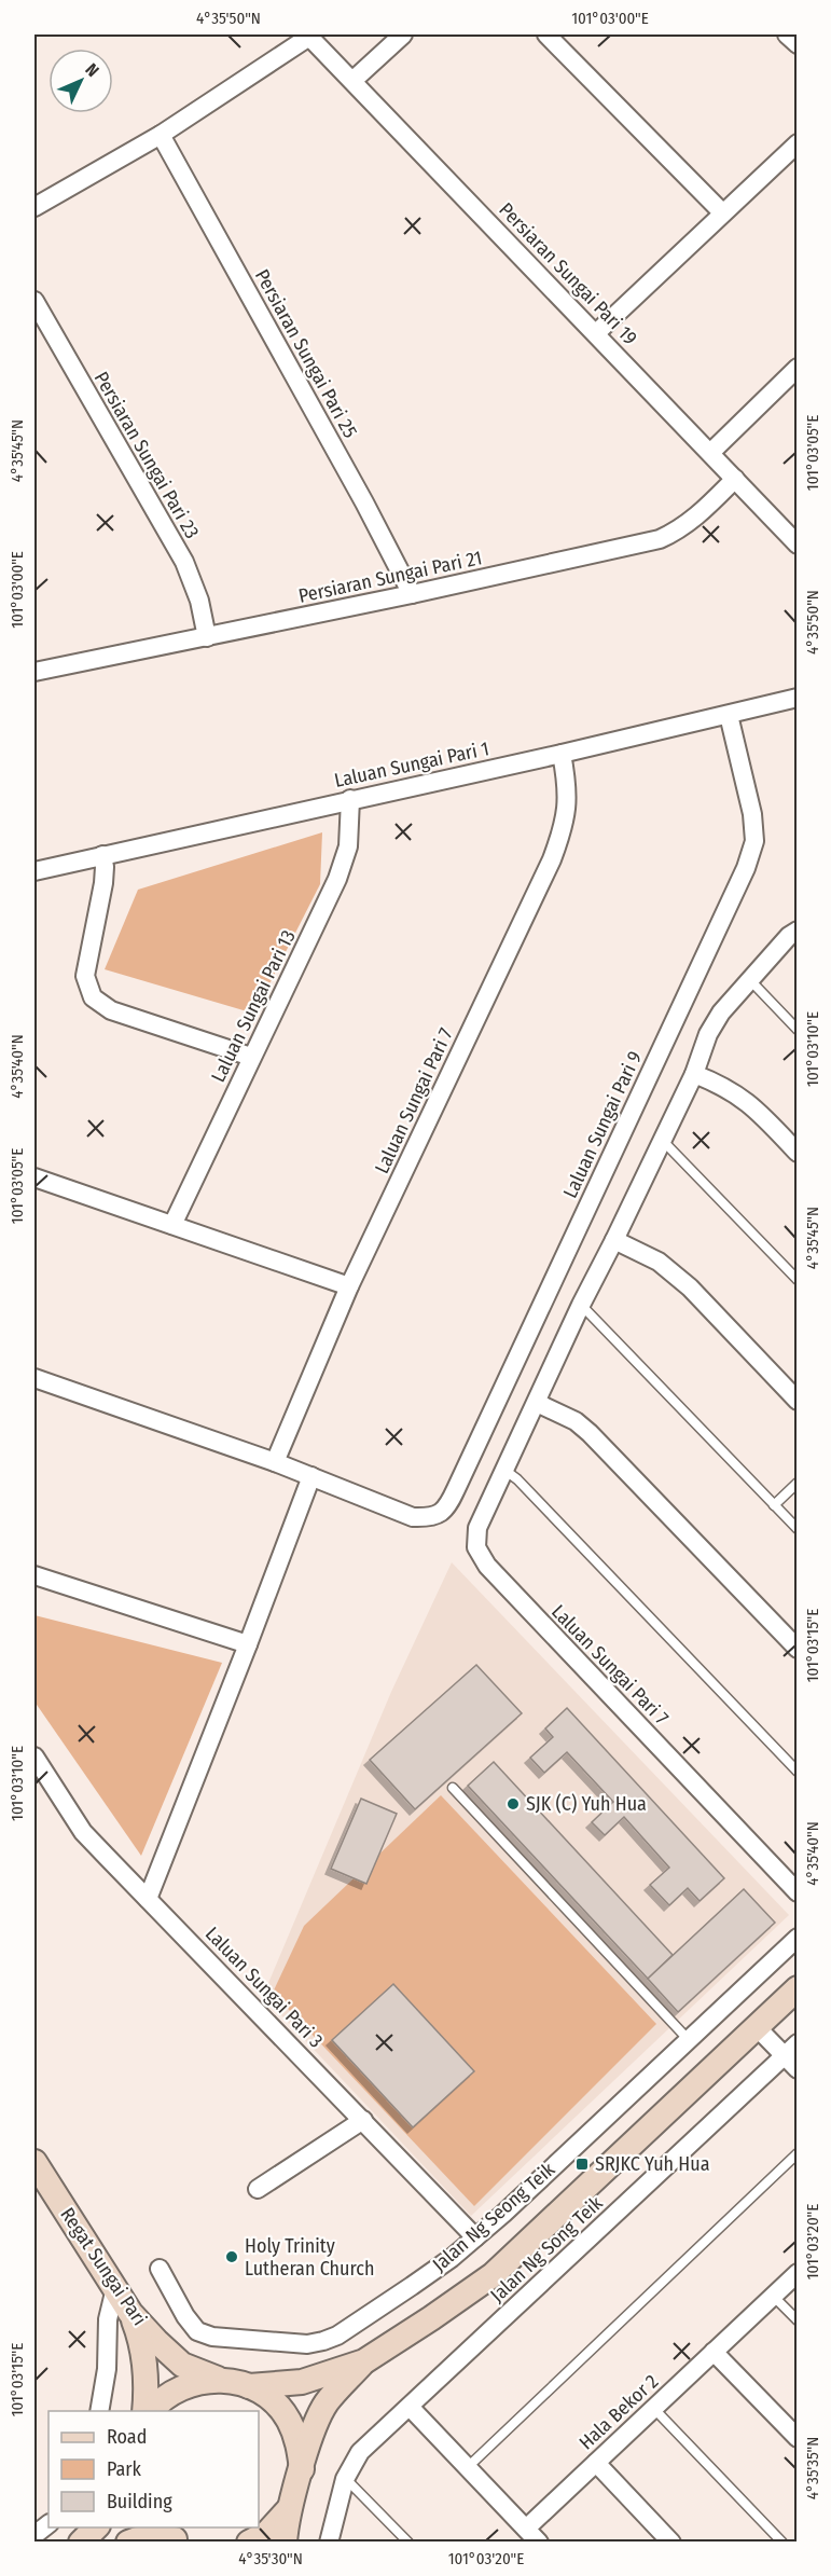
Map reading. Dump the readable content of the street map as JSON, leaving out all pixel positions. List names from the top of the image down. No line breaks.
{"streets":{"main road":["Jalan Ng Seong Teik","Regat Sungai Pari"],"street":["Persiaran Sungai Pari 19","Persiaran Sungai Pari 25","Persiaran Sungai Pari 23","Persiaran Sungai Pari 21","Laluan Sungai Pari 1","Laluan Sungai Pari 13","Laluan Sungai Pari 7","Laluan Sungai Pari 9","Laluan Sungai Pari 3","Jalan Ng Song Teik","Hala Bekor 2"]},"crossings":[["Persiaran Sungai Pari 19","Persiaran Sungai Pari 21"],["Persiaran Sungai Pari 25","Persiaran Sungai Pari 21"],["Persiaran Sungai Pari 23","Persiaran Sungai Pari 21"],["Laluan Sungai Pari 1","Laluan Sungai Pari 13"],["Laluan Sungai Pari 1","Laluan Sungai Pari 7"],["Laluan Sungai Pari 1","Laluan Sungai Pari 9"],["Laluan Sungai Pari 3","Jalan Ng Seong Teik"]],"places":{"other":["SJK (C) Yuh Hua","Holy Trinity Lutheran Church"],"transit":["SRJKC Yuh Hua"]},"legend":["Road","Park","Building"],"north":"top right","coordinates":["4°35'50\"N","101°03'00\"E","4°35'45\"N","101°03'05\"E","101°03'10\"E","4°35'40\"N","101°03'15\"E","101°03'20\"E","4°35'35\"N","4°35'30\"N"]}
